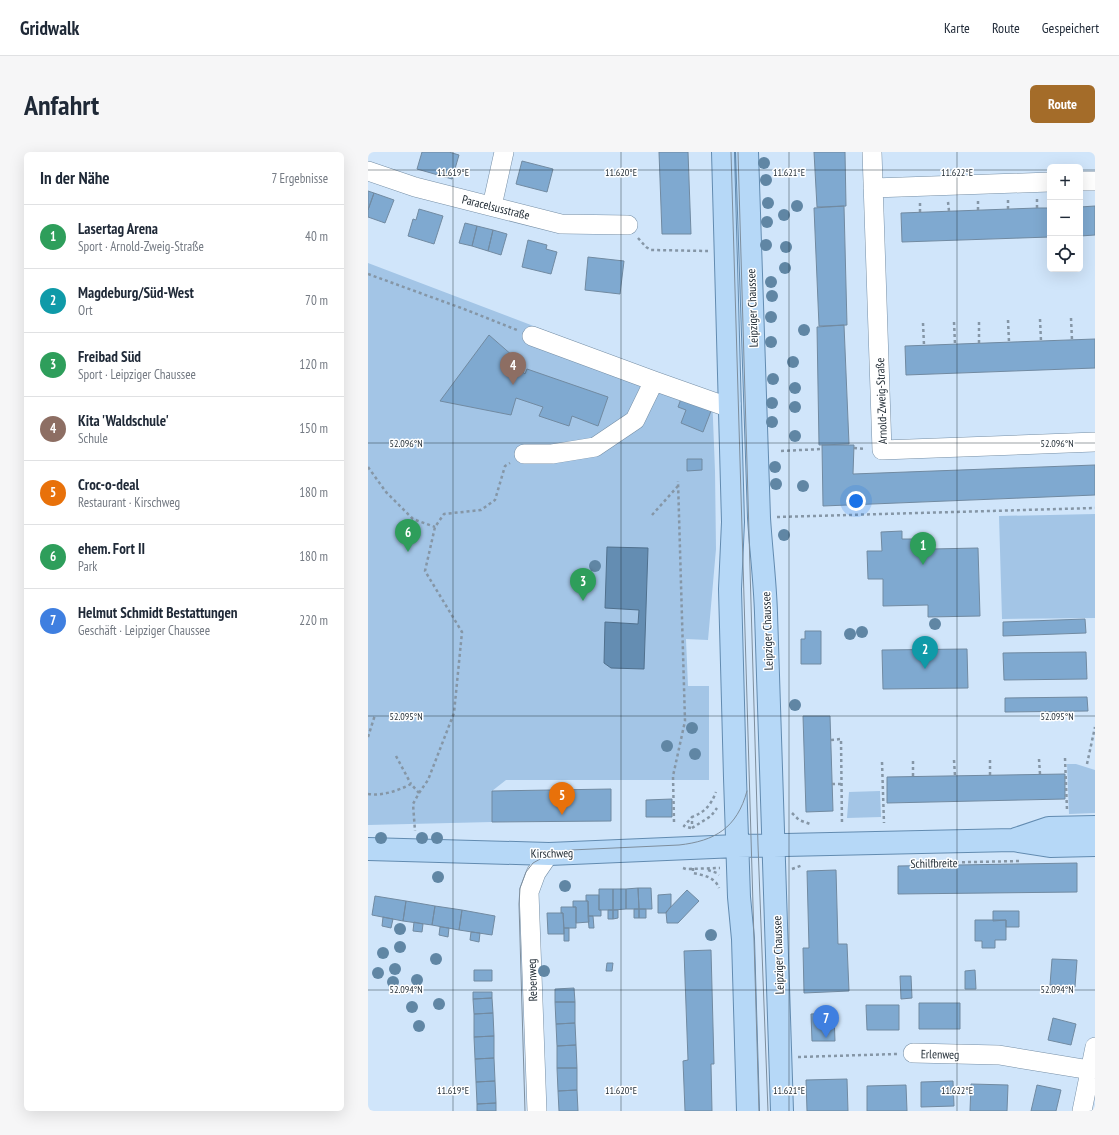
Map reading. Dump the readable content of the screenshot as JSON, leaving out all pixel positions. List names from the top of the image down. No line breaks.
{"streets":{"main road":["Leipziger Chaussee","Kirschweg","Schilfbreite"],"street":["Paracelsusstraße","Arnold-Zweig-Straße","Rebenweg","Erlenweg"]},"crossings":[["Leipziger Chaussee","Kirschweg"],["Leipziger Chaussee","Schilfbreite"],["Kirschweg","Schilfbreite"],["Kirschweg","Rebenweg"]],"page":{"header":"Gridwalk","nav":["Karte","Route","Gespeichert"],"buttons":"Route","title":"Anfahrt","heading":["In der Nähe","7 Ergebnisse"],"map_buttons":["+","−"],"list":[{"mark":"1","name":"Lasertag Arena","note":"Sport · Arnold-Zweig-Straße","value":"40 m"},{"mark":"2","name":"Magdeburg/Süd-West","note":"Ort","value":"70 m"},{"mark":"3","name":"Freibad Süd","note":"Sport · Leipziger Chaussee","value":"120 m"},{"mark":"4","name":"Kita 'Waldschule'","note":"Schule","value":"150 m"},{"mark":"5","name":"Croc-o-deal","note":"Restaurant · Kirschweg","value":"180 m"},{"mark":"6","name":"ehem. Fort II","note":"Park","value":"180 m"},{"mark":"7","name":"Helmut Schmidt Bestattungen","note":"Geschäft · Leipziger Chaussee","value":"220 m"}],"pins":["4","6","1","3","2","5","7"]},"coordinates":["11.619°E","11.620°E","11.621°E","11.622°E","52.096°N","52.095°N","52.094°N"]}
